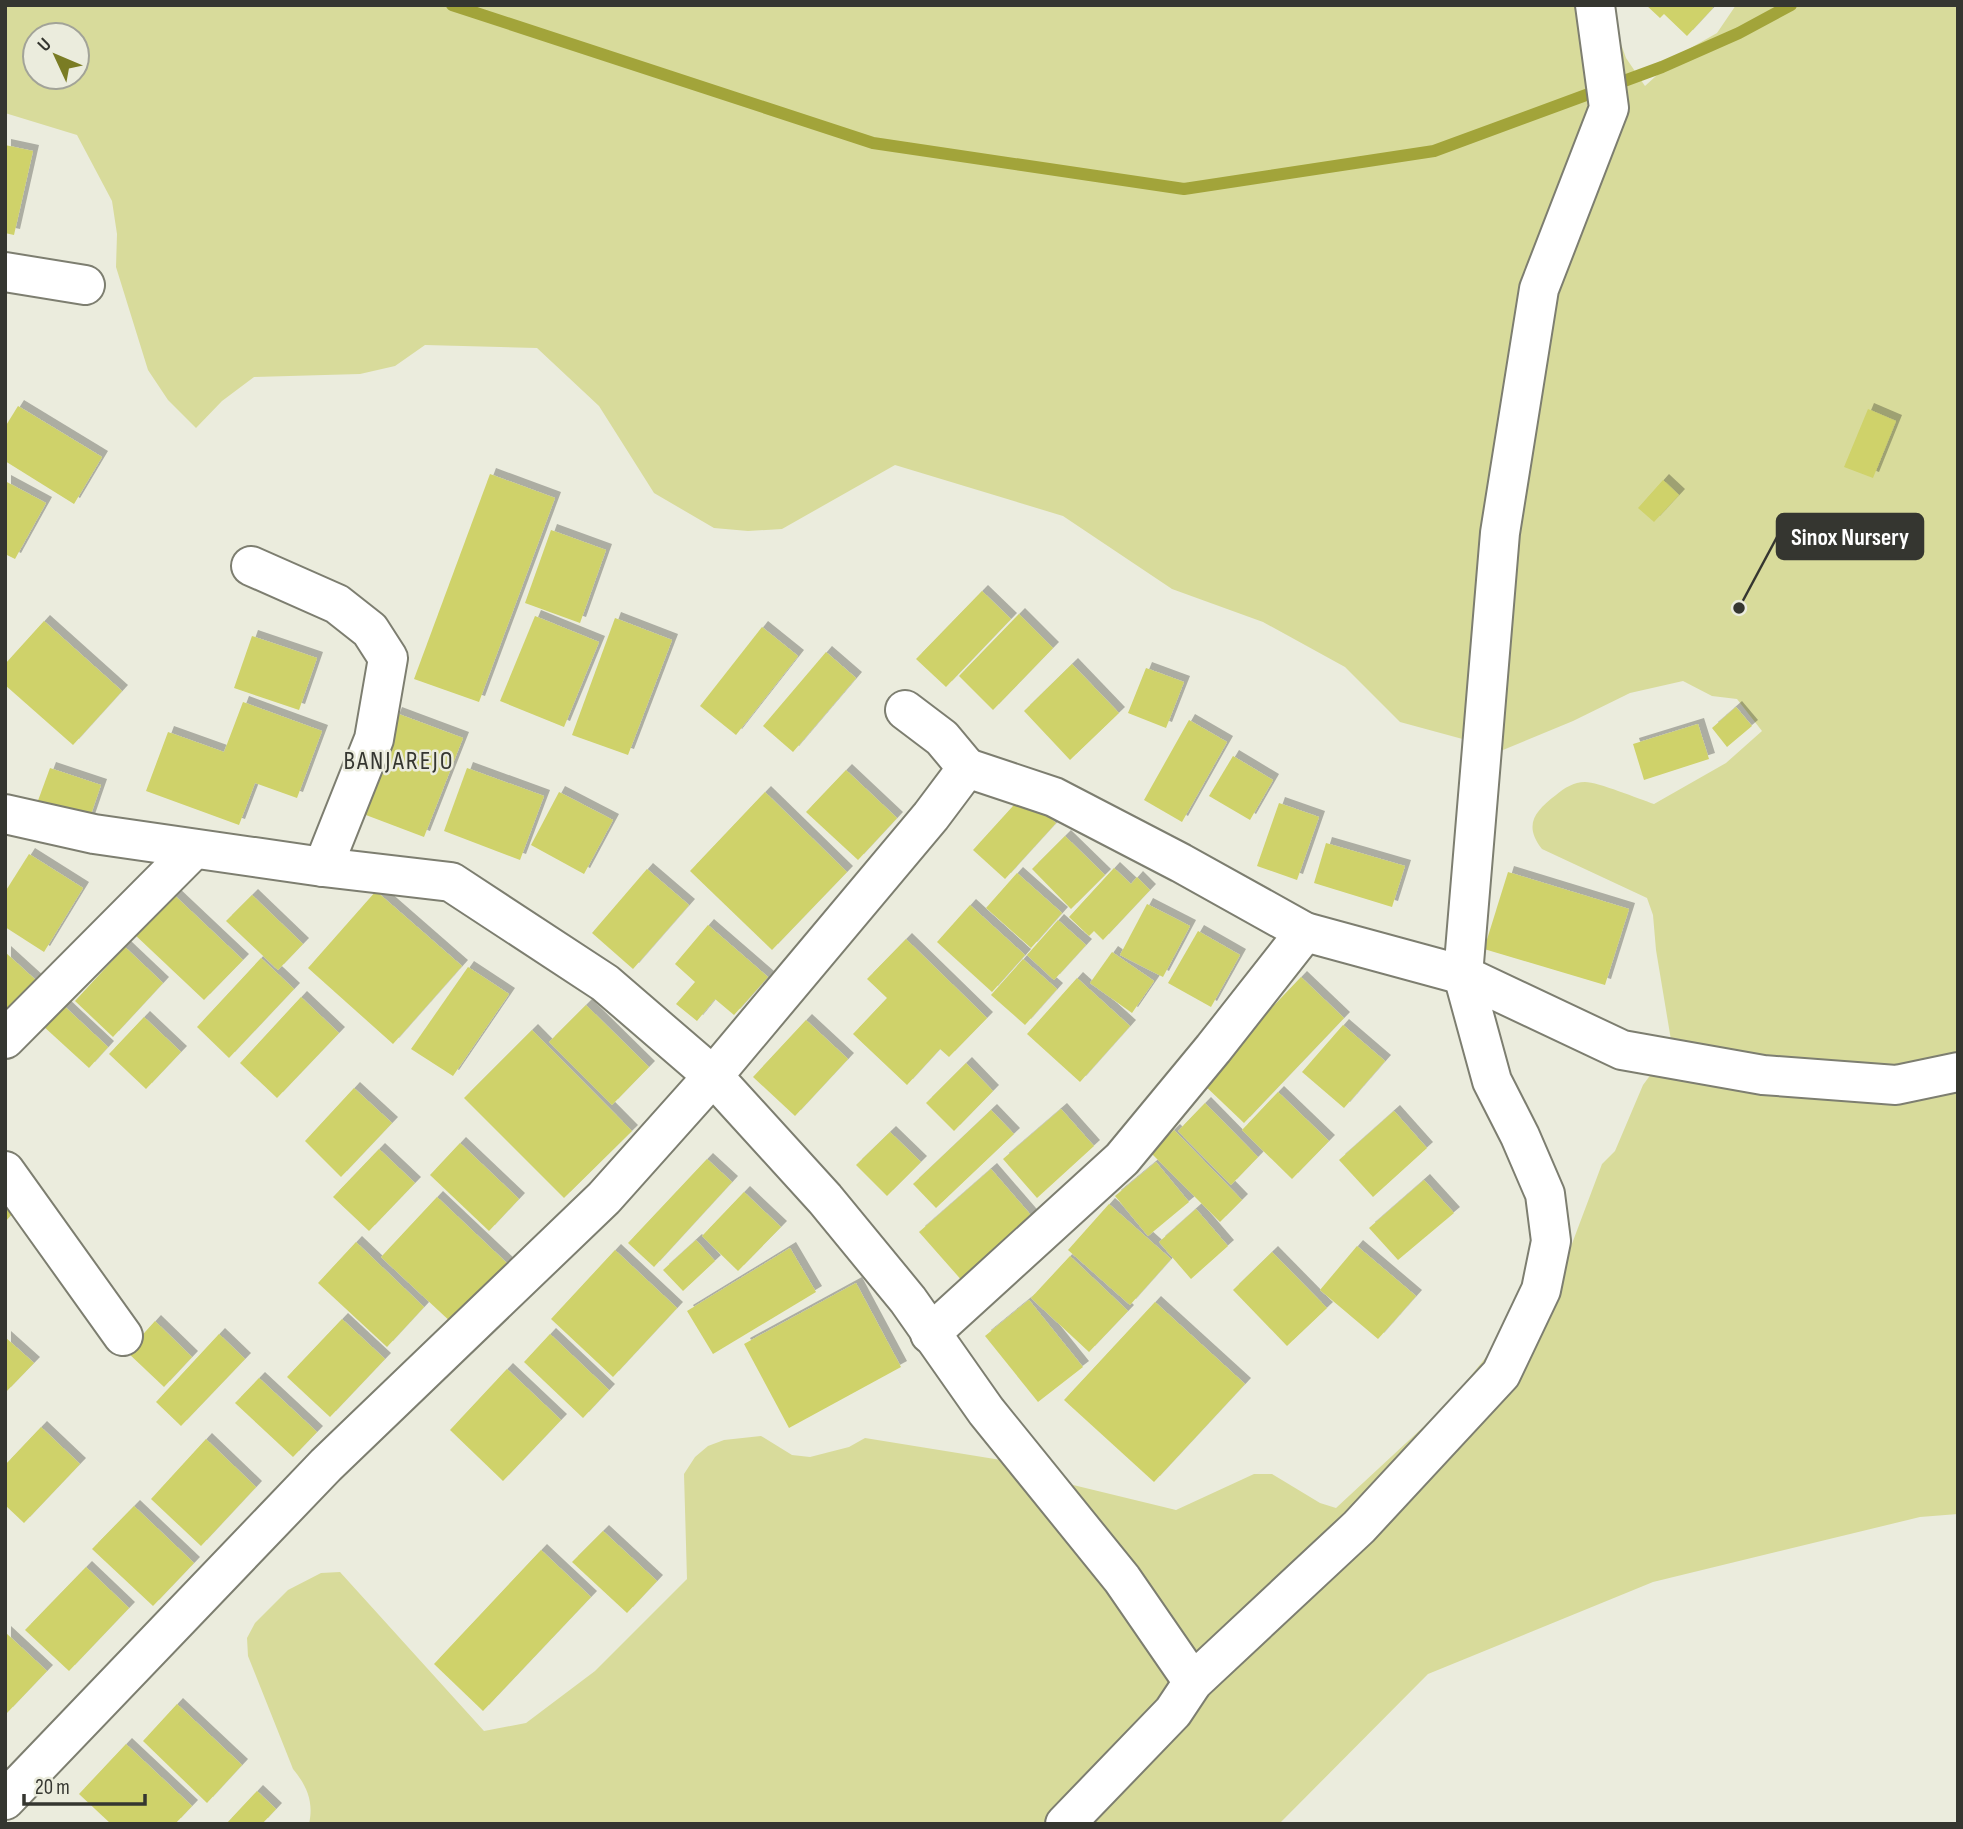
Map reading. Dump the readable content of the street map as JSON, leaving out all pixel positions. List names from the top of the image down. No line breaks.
{"districts":["BANJAREJO"],"places":["Sinox Nursery"],"scale_bar":"20 m","north":"top left"}
